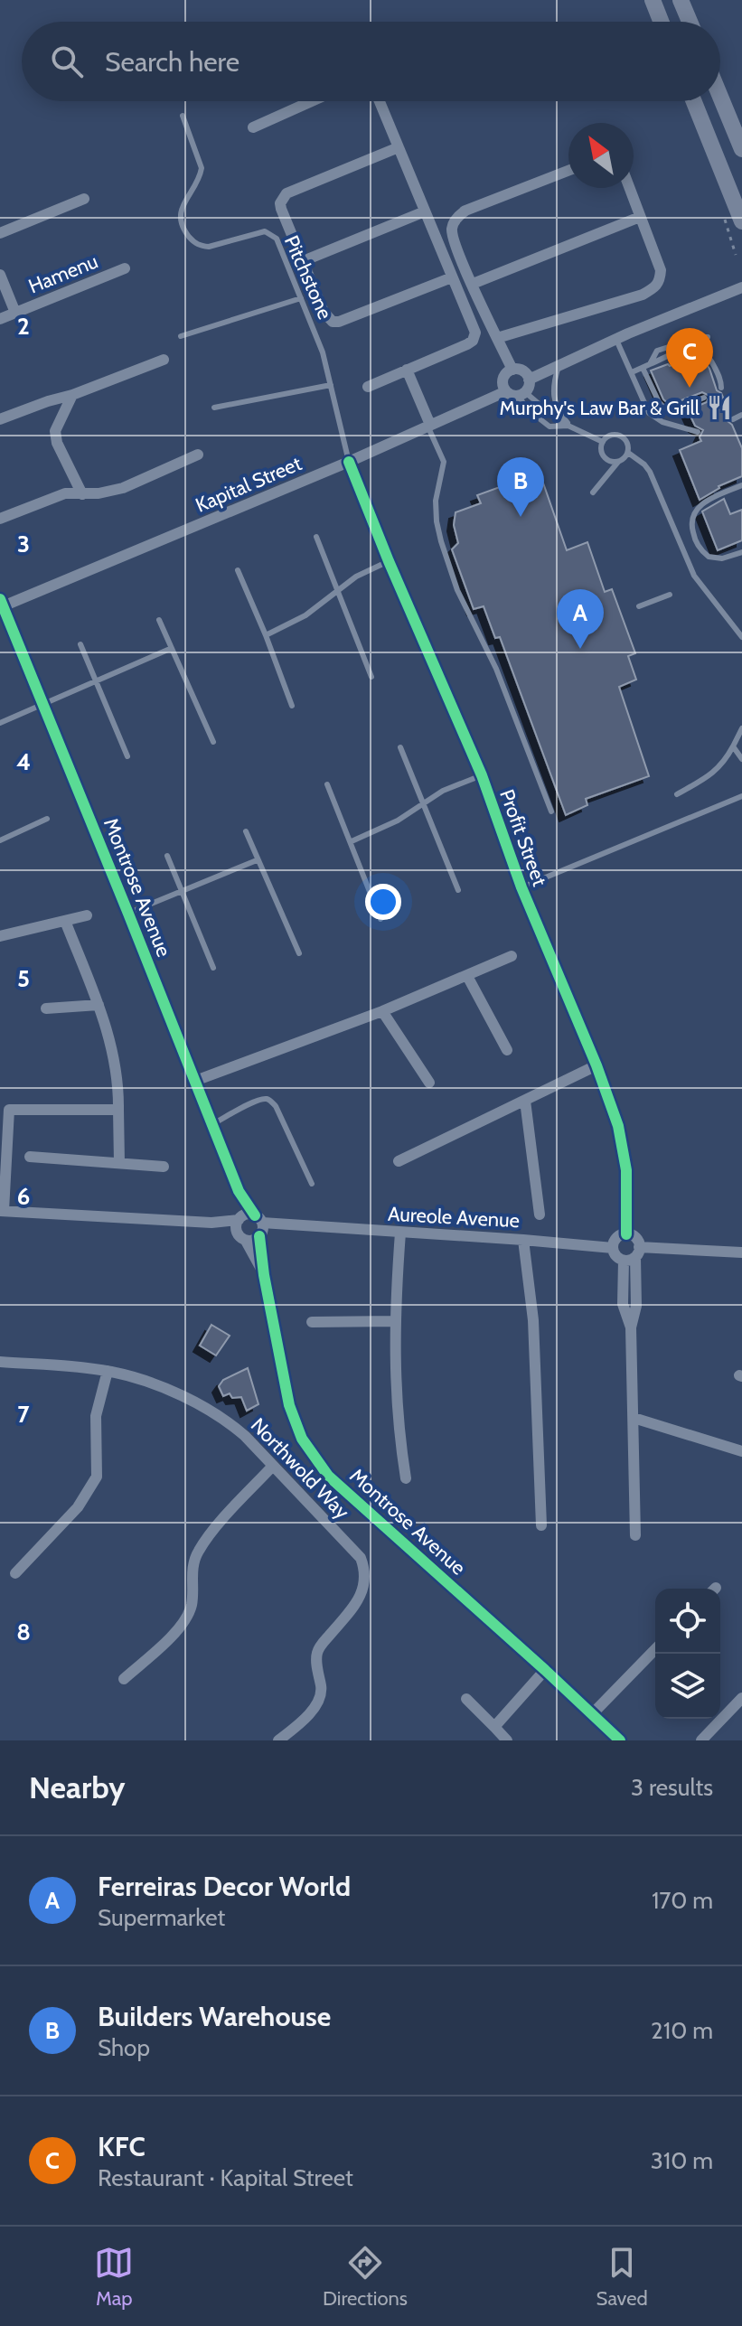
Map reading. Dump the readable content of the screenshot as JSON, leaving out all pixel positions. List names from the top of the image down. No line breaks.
{"streets":{"street":["Hamenu","Kapital Street","Profit Street","Montrose Avenue","Aureole Avenue","Northwold Way"],"lane":["Pitchstone"]},"crossings":[["Pitchstone","Kapital Street"],["Pitchstone","Profit Street"],["Kapital Street","Profit Street"],["Kapital Street","Montrose Avenue"],["Profit Street","Aureole Avenue"],["Montrose Avenue","Aureole Avenue"]],"places":{"restaurant":["Murphy's Law Bar & Grill"]},"north":"top left","page":{"search":"Search here","pins":["C","B","A"],"heading":["Nearby","3 results"],"list":[{"mark":"A","name":"Ferreiras Decor World","note":"Supermarket","value":"170 m"},{"mark":"B","name":"Builders Warehouse","note":"Shop","value":"210 m"},{"mark":"C","name":"KFC","note":"Restaurant · Kapital Street","value":"310 m"}],"nav":["Map","Directions","Saved"]},"grid":{"rows":["2","3","4","5","6","7","8"]}}
